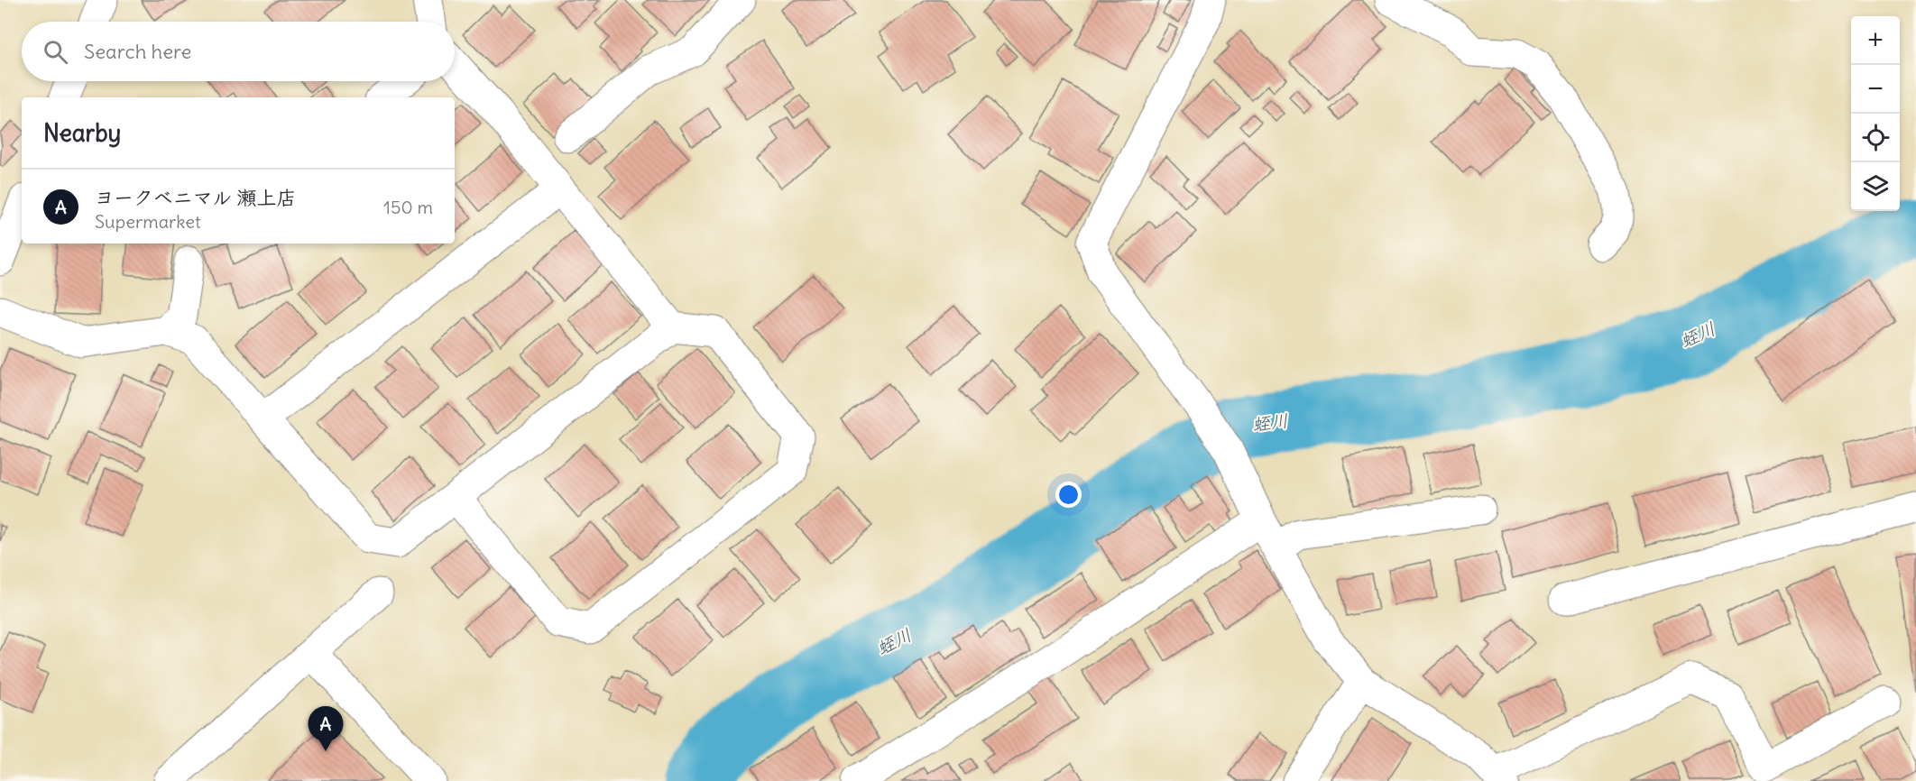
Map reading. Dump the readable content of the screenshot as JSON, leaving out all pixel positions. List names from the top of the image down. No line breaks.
{"water":["蛭川"],"page":{"map_buttons":["+","−"],"search":"Search here","heading":"Nearby","list":[{"mark":"A","name":"ヨークベニマル 瀬上店","note":"Supermarket","value":"150 m"}],"pins":"A"}}
